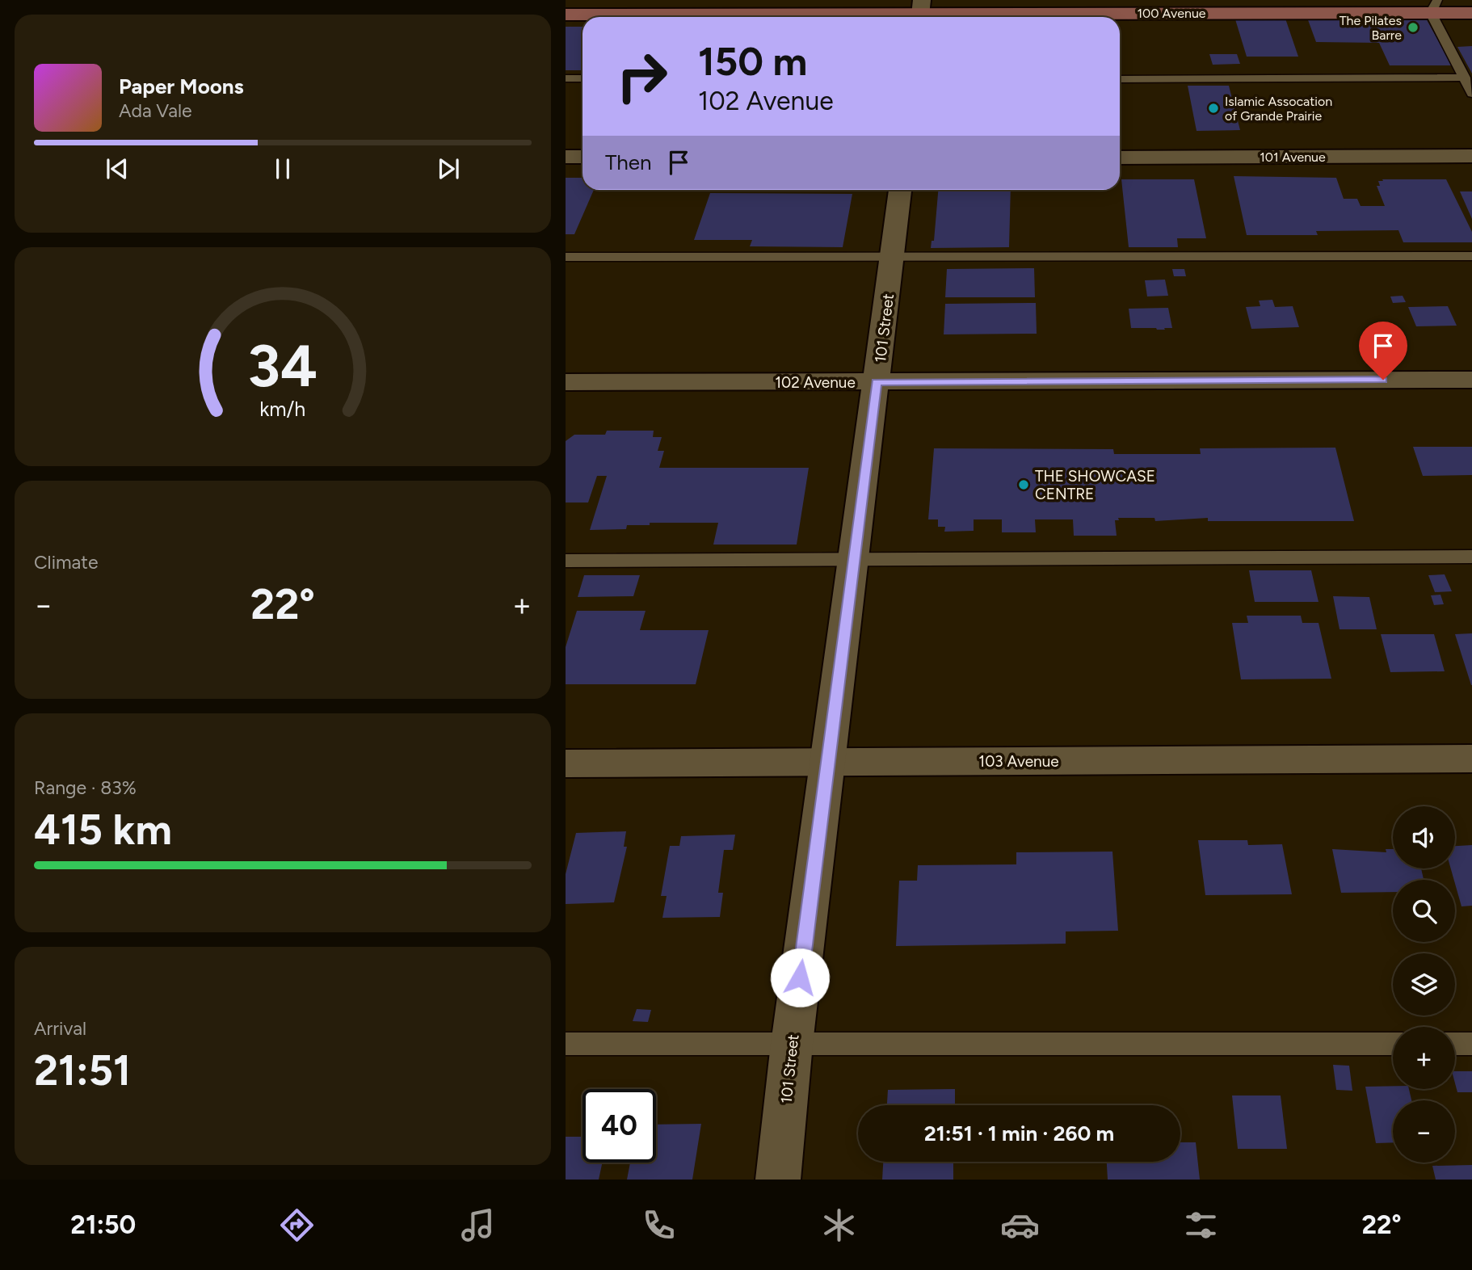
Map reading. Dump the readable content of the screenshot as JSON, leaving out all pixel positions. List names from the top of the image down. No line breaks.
{"streets":{"main road":["100 Avenue"],"street":["101 Avenue","101 Street","102 Avenue","103 Avenue"]},"crossings":[["101 Street","102 Avenue"],["101 Street","103 Avenue"]],"places":["The Pilates Barre","Islamic Assocation of Grande Prairie","THE SHOWCASE CENTRE"],"page":{"turn":["150 m","102 Avenue"],"song":["Paper Moons","Ada Vale"],"then":"Then","tile":["Climate",["Range · 83%","415 km"],["Arrival","21:51"]],"heat":["−","22°","+"],"map_buttons":["+","−"],"limit":"40","trip":"21:51 · 1 min · 260 m","tabs":["21:50","22°"],"gauge":["34","km/h"]}}
